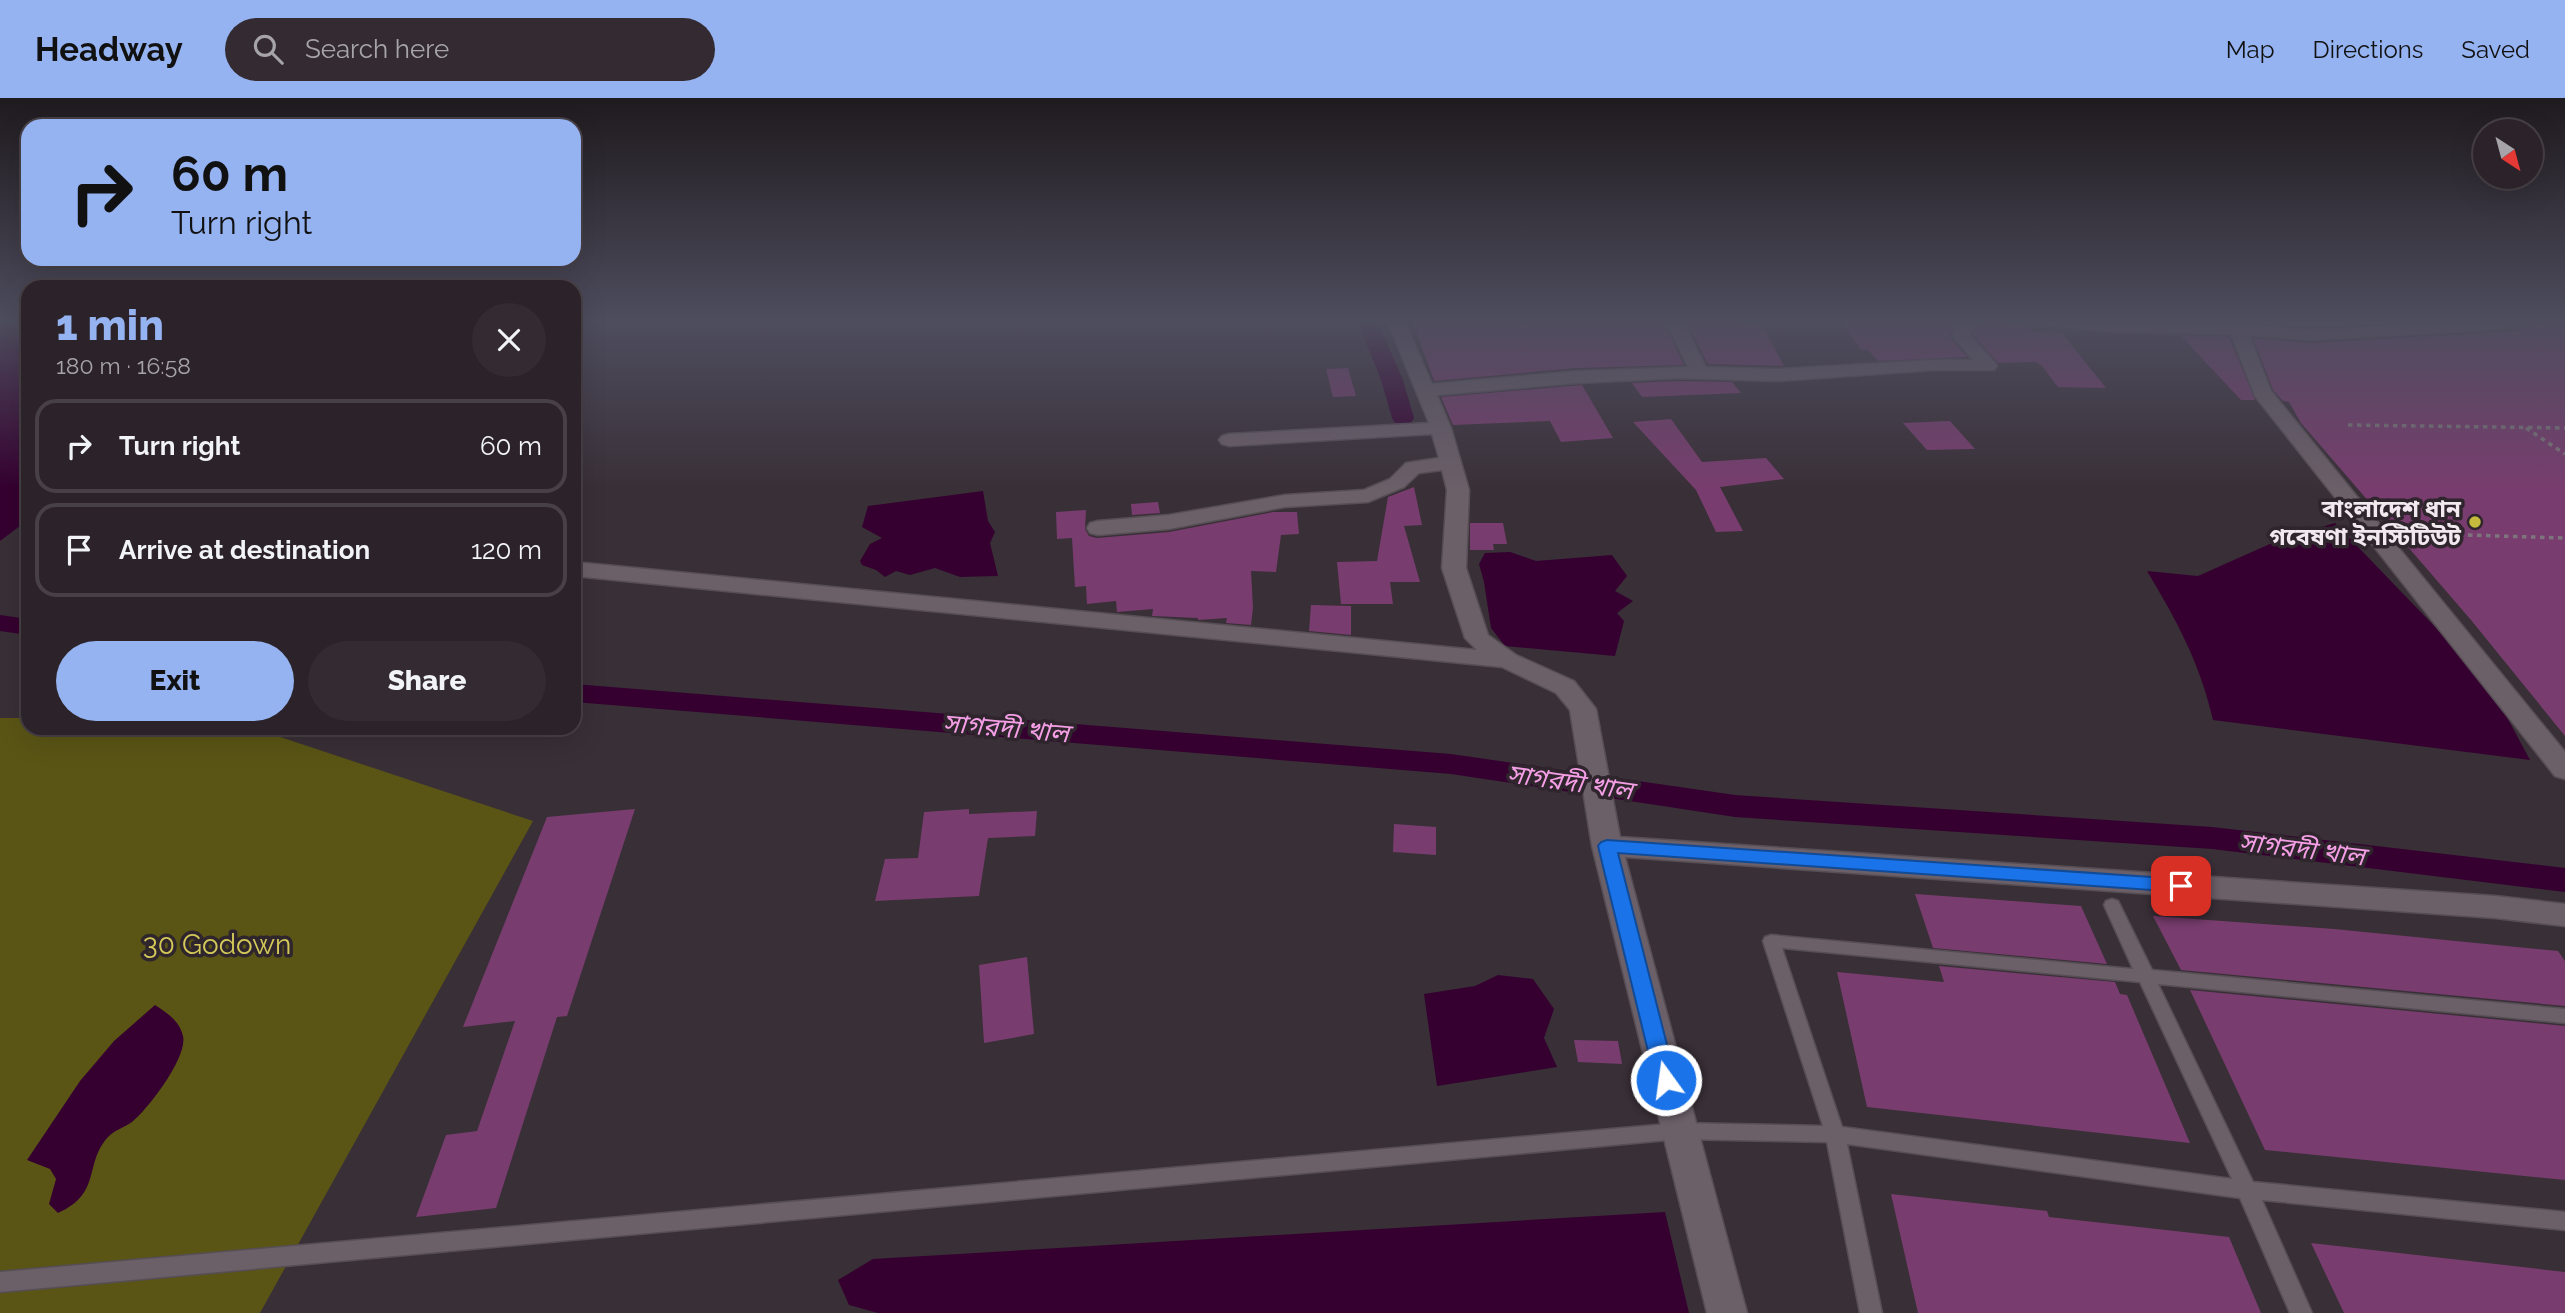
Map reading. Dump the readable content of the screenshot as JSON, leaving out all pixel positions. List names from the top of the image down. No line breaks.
{"water":["সাগরদী খাল"],"parks":["30 Godown"],"places":["বাংলাদেশ ধান গবেষণা ইনস্টিটিউট"],"north":"bottom right","page":{"header":"Headway","search":"Search here","nav":["Map","Directions","Saved"],"turn":["60 m","Turn right"],"heading":["1 min","180 m · 16:58"],"list":[{"name":"Turn right","value":"60 m"},{"name":"Arrive at destination","value":"120 m"}],"buttons":["Exit","Share"]}}
